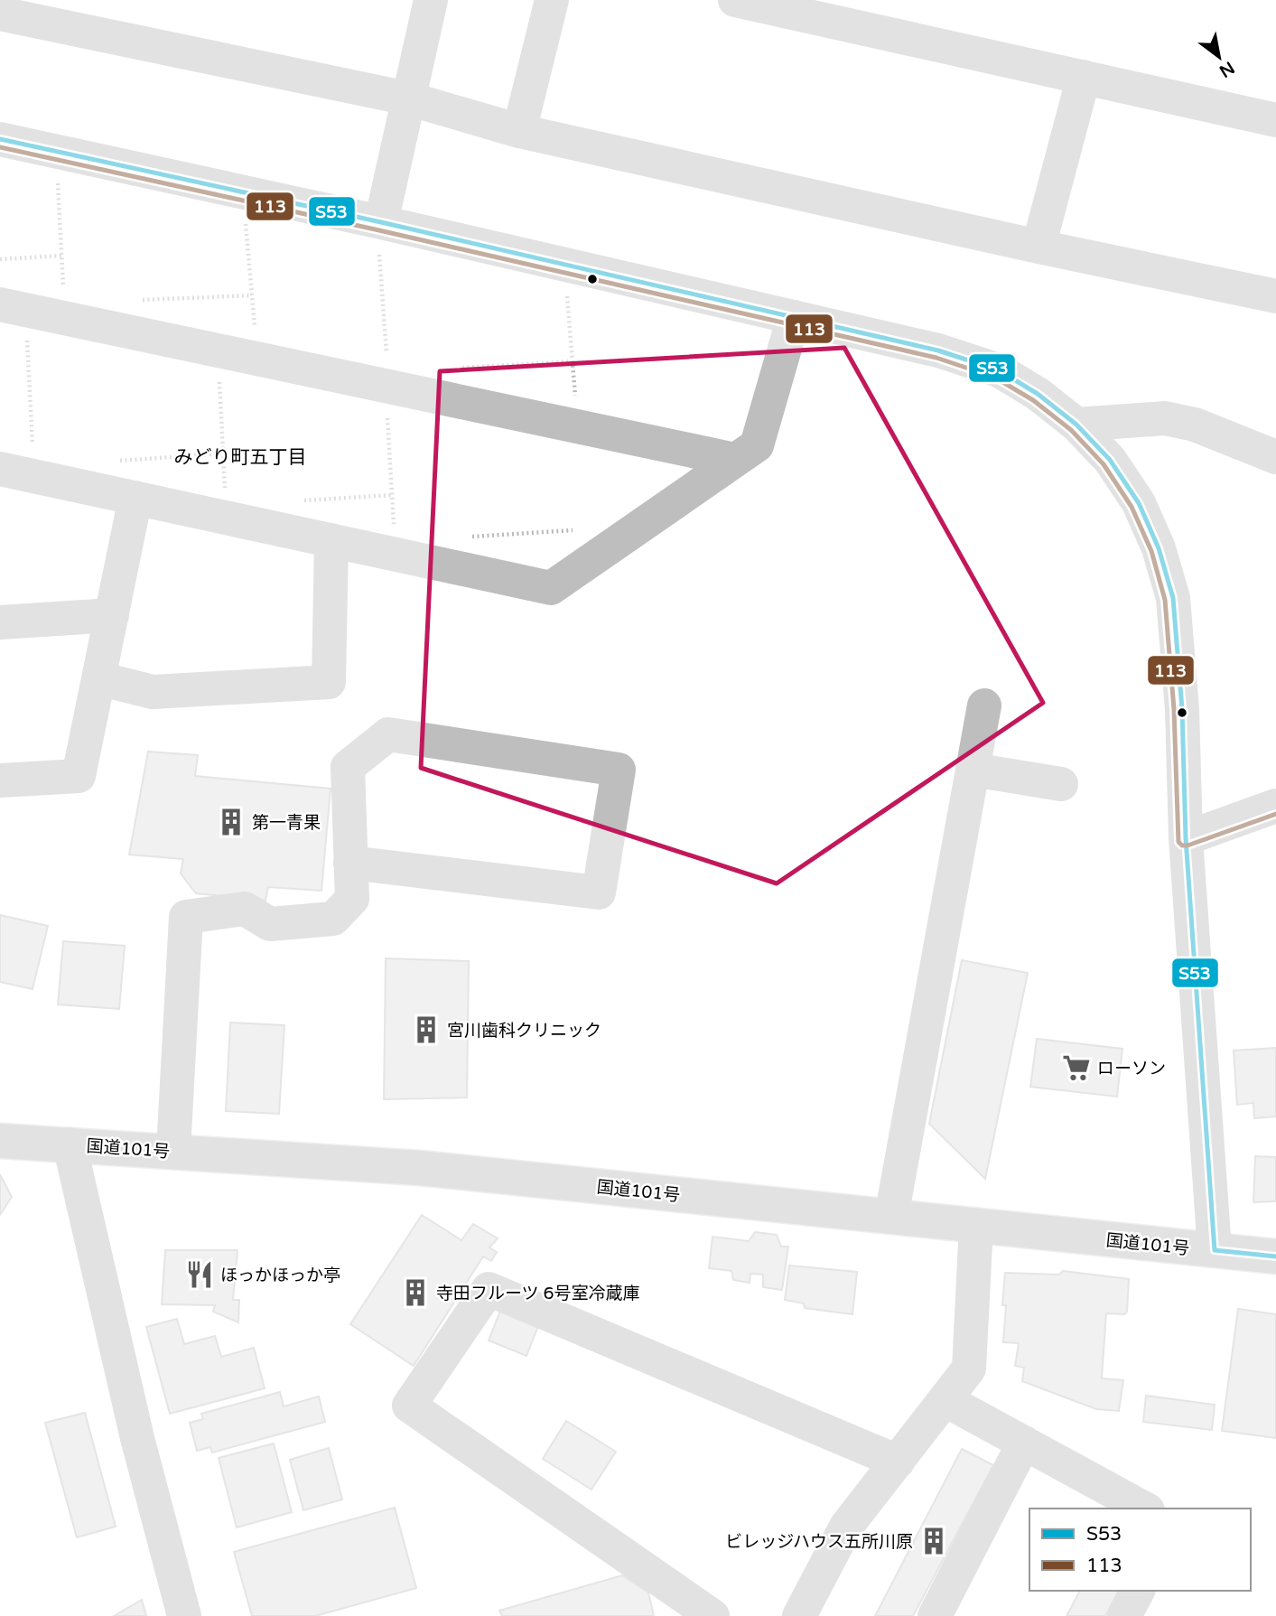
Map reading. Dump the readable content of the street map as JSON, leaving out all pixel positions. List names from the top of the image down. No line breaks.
{"streets":{"main road":["国道101号"]},"districts":["みどり町五丁目"],"places":{"building":["第一青果","宮川歯科クリニック","寺田フルーツ 6号室冷蔵庫","ビレッジハウス五所川原"],"supermarket":["ローソン"],"restaurant":["ほっかほっか亭"]},"lines":["transit line S53","transit line 113"],"legend":["S53","113"],"north":"bottom right"}
